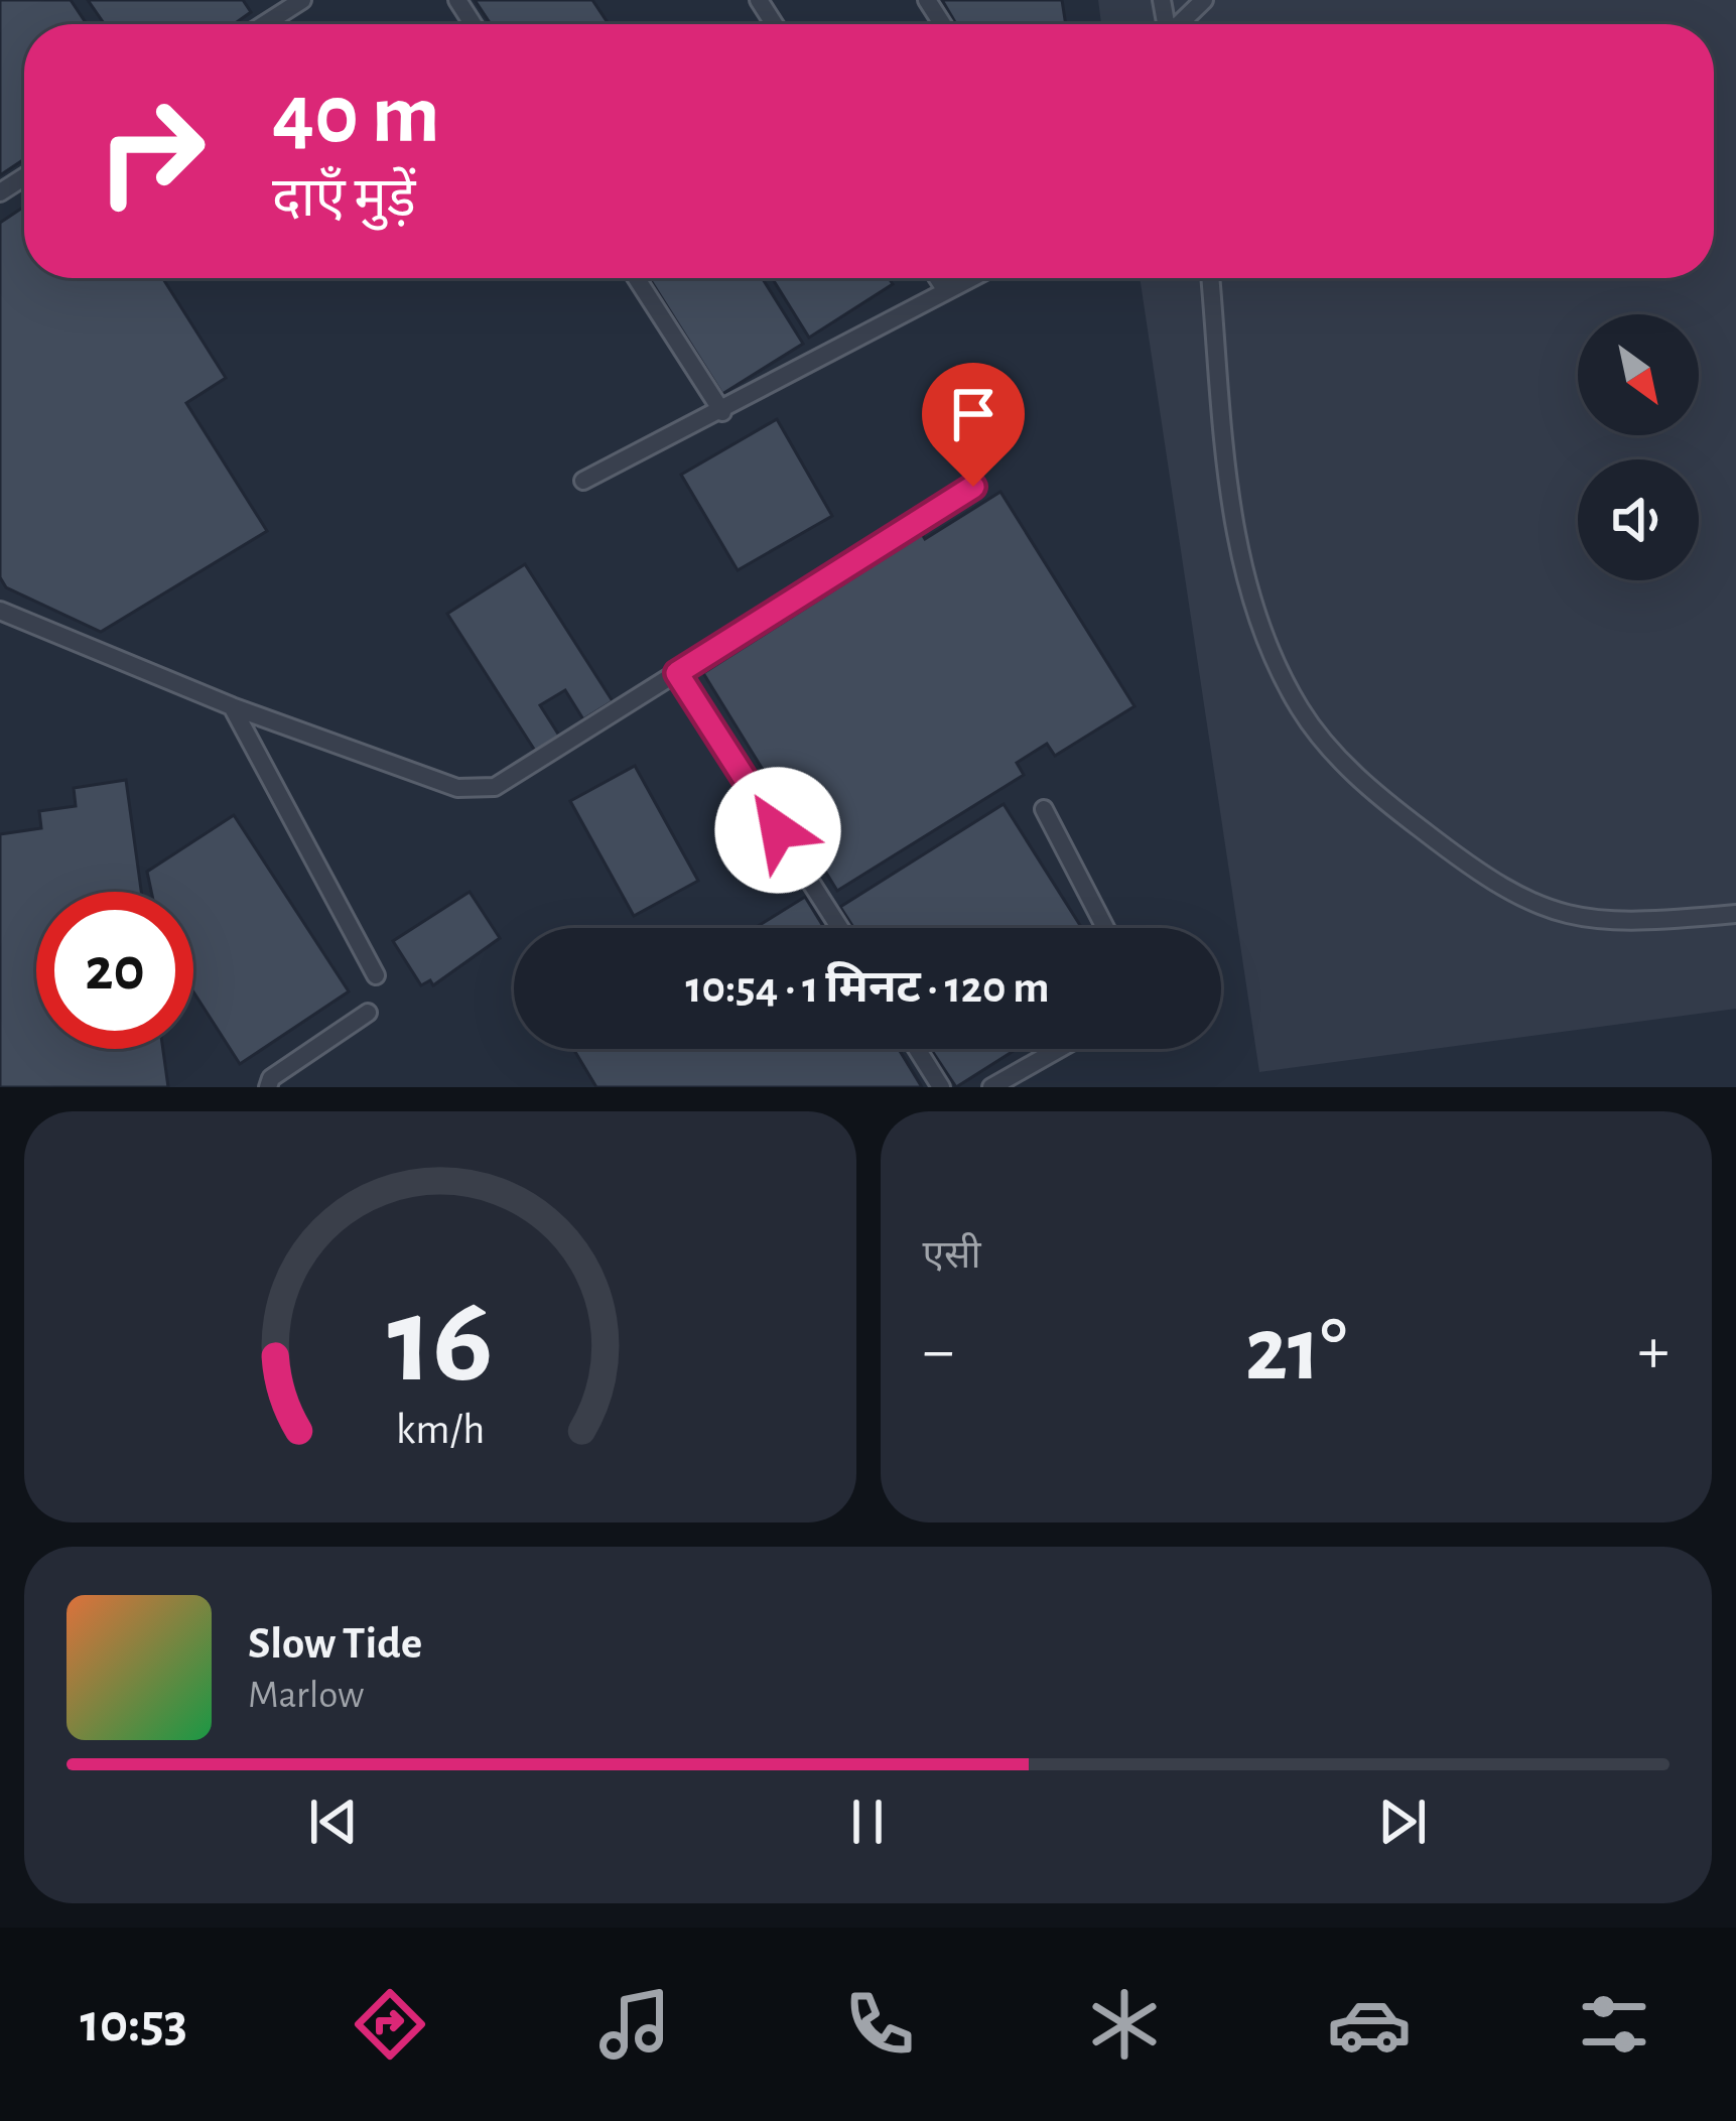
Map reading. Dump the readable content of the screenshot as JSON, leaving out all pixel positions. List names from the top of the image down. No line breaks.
{"north":"bottom right","page":{"turn":["40 m","दाएँ मुड़ें"],"limit":"20","trip":"10:54 · 1 मिनट · 120 m","tile":"एसी","heat":["−","21°","+"],"song":["Slow Tide","Marlow"],"tabs":"10:53","gauge":["16","km/h"]}}
